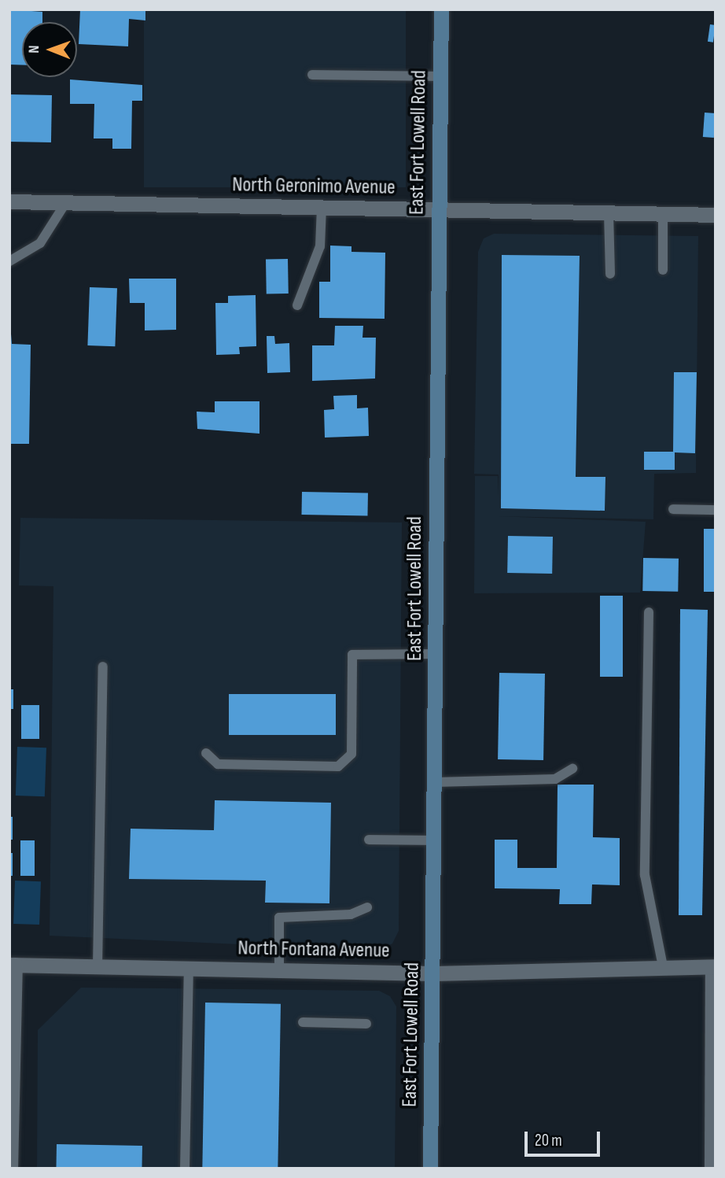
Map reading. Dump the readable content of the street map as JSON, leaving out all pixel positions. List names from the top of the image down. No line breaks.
{"streets":{"main road":["East Fort Lowell Road"],"street":["North Geronimo Avenue","North Fontana Avenue"]},"crossings":[["East Fort Lowell Road","North Geronimo Avenue"],["East Fort Lowell Road","North Fontana Avenue"]],"scale_bar":"20 m","north":"left"}
